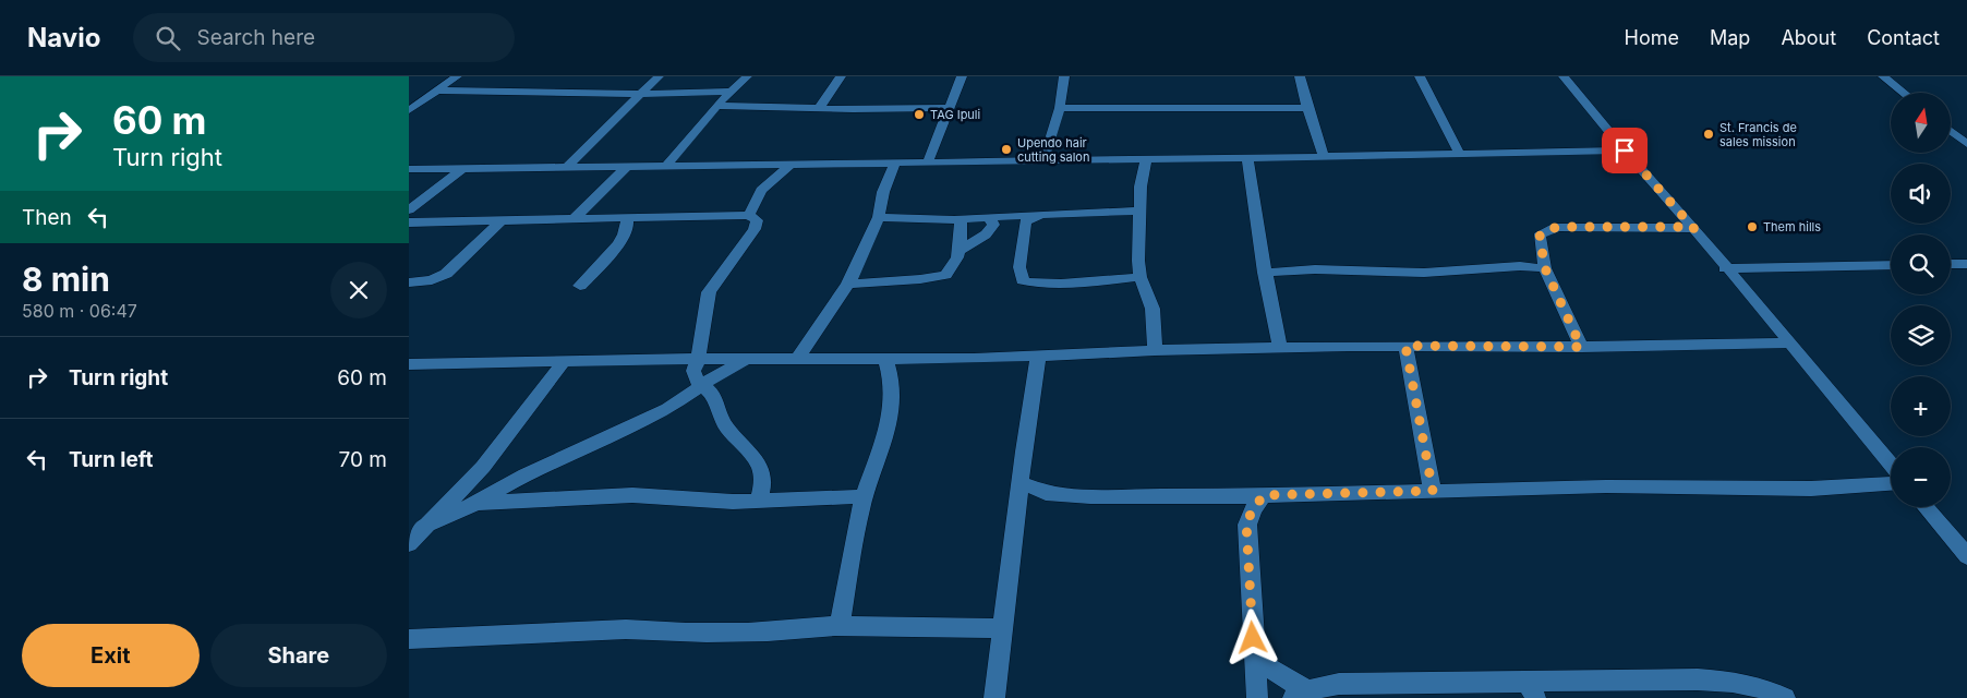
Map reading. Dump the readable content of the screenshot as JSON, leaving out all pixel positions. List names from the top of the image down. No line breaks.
{"places":["TAG Ipuli","St. Francis de sales mission","Upendo hair cutting salon","Them hills"],"north":"top","page":{"header":"Navio","search":"Search here","nav":["Home","Map","About","Contact"],"turn":["60 m","Turn right"],"map_buttons":["+","−"],"then":"Then","heading":["8 min","580 m · 06:47"],"list":[{"name":"Turn right","value":"60 m"},{"name":"Turn left","value":"70 m"}],"buttons":["Exit","Share"]}}
